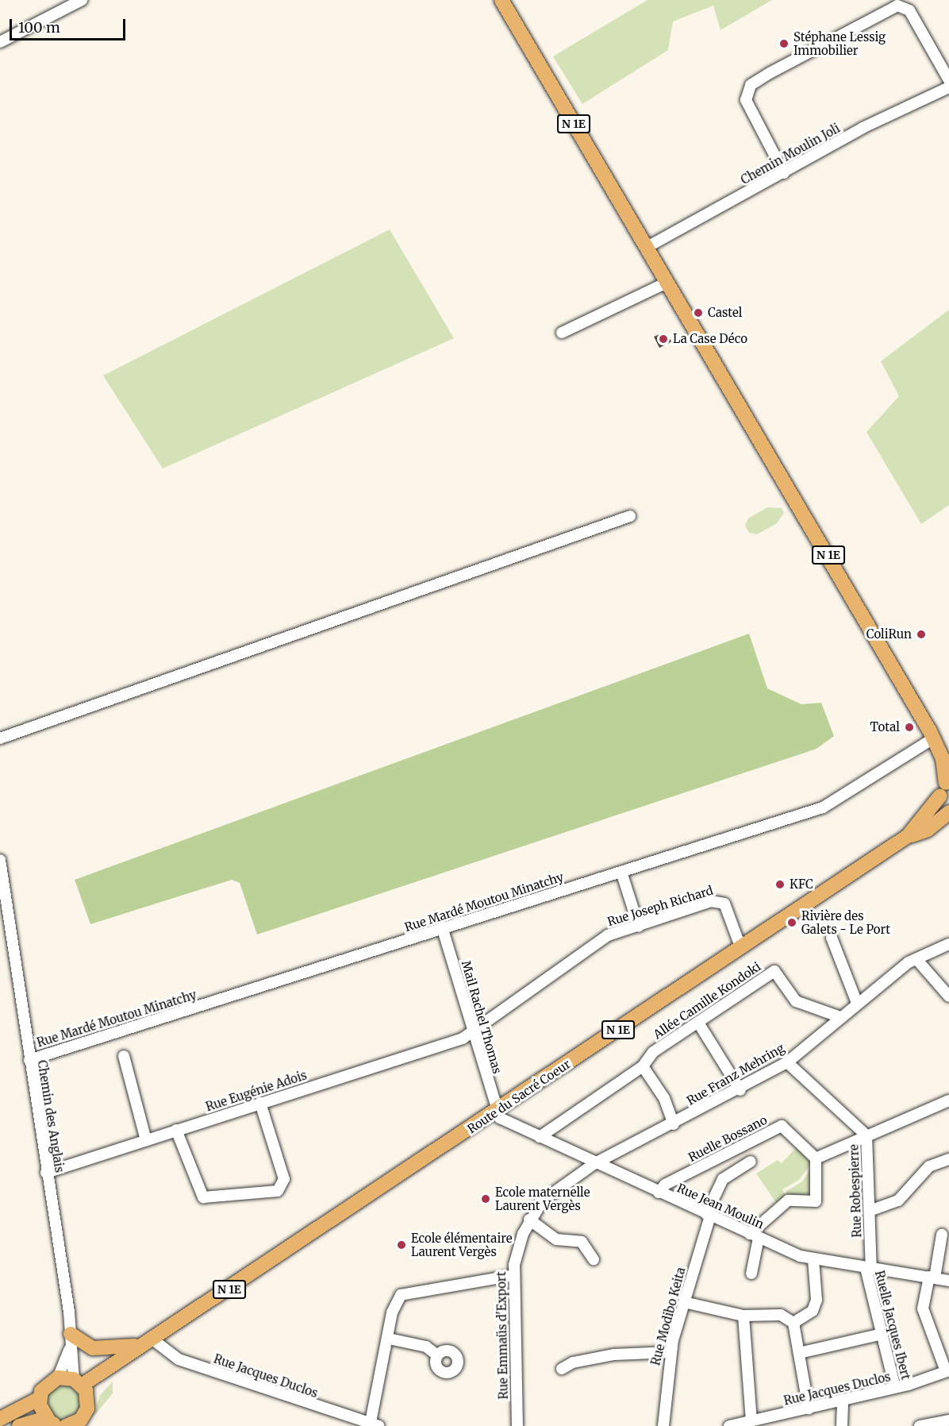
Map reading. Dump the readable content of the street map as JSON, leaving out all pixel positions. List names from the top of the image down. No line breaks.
{"streets":{"main road":["N 1E","Route du Sacré Coeur"],"street":["Chemin Moulin Joli","Rue Mardé Moutou Minatchy","Rue Joseph Richard","Allée Camille Kondoki","Mail Rachel Thomas","Rue Franz Mehring","Rue Eugénie Adois","Chemin des Anglais","Ruelle Bossano","Rue Robespierre","Rue Jean Moulin","Rue Modibo Keita","Ruelle Jacques Ibert","Rue Emmaüs d'Export","Rue Jacques Duclos"]},"crossings":[["N 1E","Chemin Moulin Joli"],["N 1E","Rue Mardé Moutou Minatchy"],["N 1E","Route du Sacré Coeur"],["Rue Mardé Moutou Minatchy","Mail Rachel Thomas"],["Rue Mardé Moutou Minatchy","Chemin des Anglais"],["Rue Joseph Richard","Mail Rachel Thomas"],["Rue Joseph Richard","Rue Eugénie Adois"],["Rue Joseph Richard","Route du Sacré Coeur"],["Allée Camille Kondoki","Rue Franz Mehring"],["Allée Camille Kondoki","Rue Jean Moulin"],["Mail Rachel Thomas","Rue Eugénie Adois"],["Mail Rachel Thomas","Route du Sacré Coeur"],["Mail Rachel Thomas","Rue Jean Moulin"],["Rue Franz Mehring","Rue Robespierre"],["Rue Franz Mehring","Rue Jean Moulin"],["Rue Franz Mehring","Rue Emmaüs d'Export"],["Rue Eugénie Adois","Chemin des Anglais"],["Route du Sacré Coeur","Chemin des Anglais"],["Route du Sacré Coeur","Rue Jean Moulin"],["Route du Sacré Coeur","Rue Jacques Duclos"],["Ruelle Bossano","Rue Jean Moulin"],["Rue Robespierre","Rue Jean Moulin"],["Rue Robespierre","Ruelle Jacques Ibert"],["Rue Jean Moulin","Rue Modibo Keita"],["Rue Jean Moulin","Ruelle Jacques Ibert"],["Rue Jean Moulin","Rue Emmaüs d'Export"],["Ruelle Jacques Ibert","Rue Jacques Duclos"]],"places":["Stéphane Lessig Immobilier","Castel","La Case Déco","ColiRun","Total","KFC","Rivière des Galets - Le Port","Ecole maternelle Laurent Vergès","Ecole élémentaire Laurent Vergès"],"scale_bar":"100 m"}
